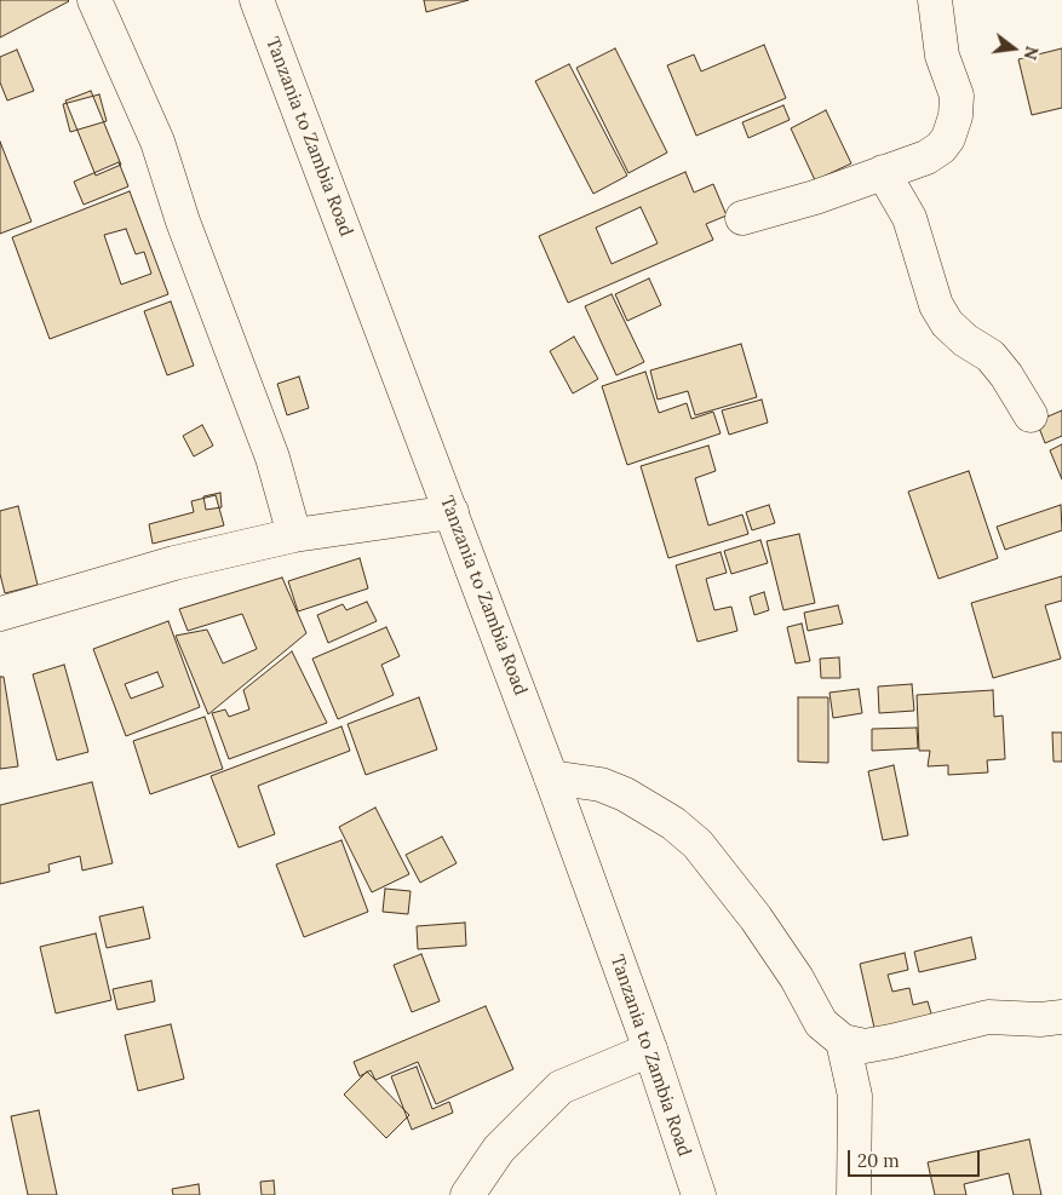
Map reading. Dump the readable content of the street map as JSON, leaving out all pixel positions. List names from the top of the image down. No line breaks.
{"streets":{"main road":["Tanzania to Zambia Road"]},"scale_bar":"20 m","north":"right"}
